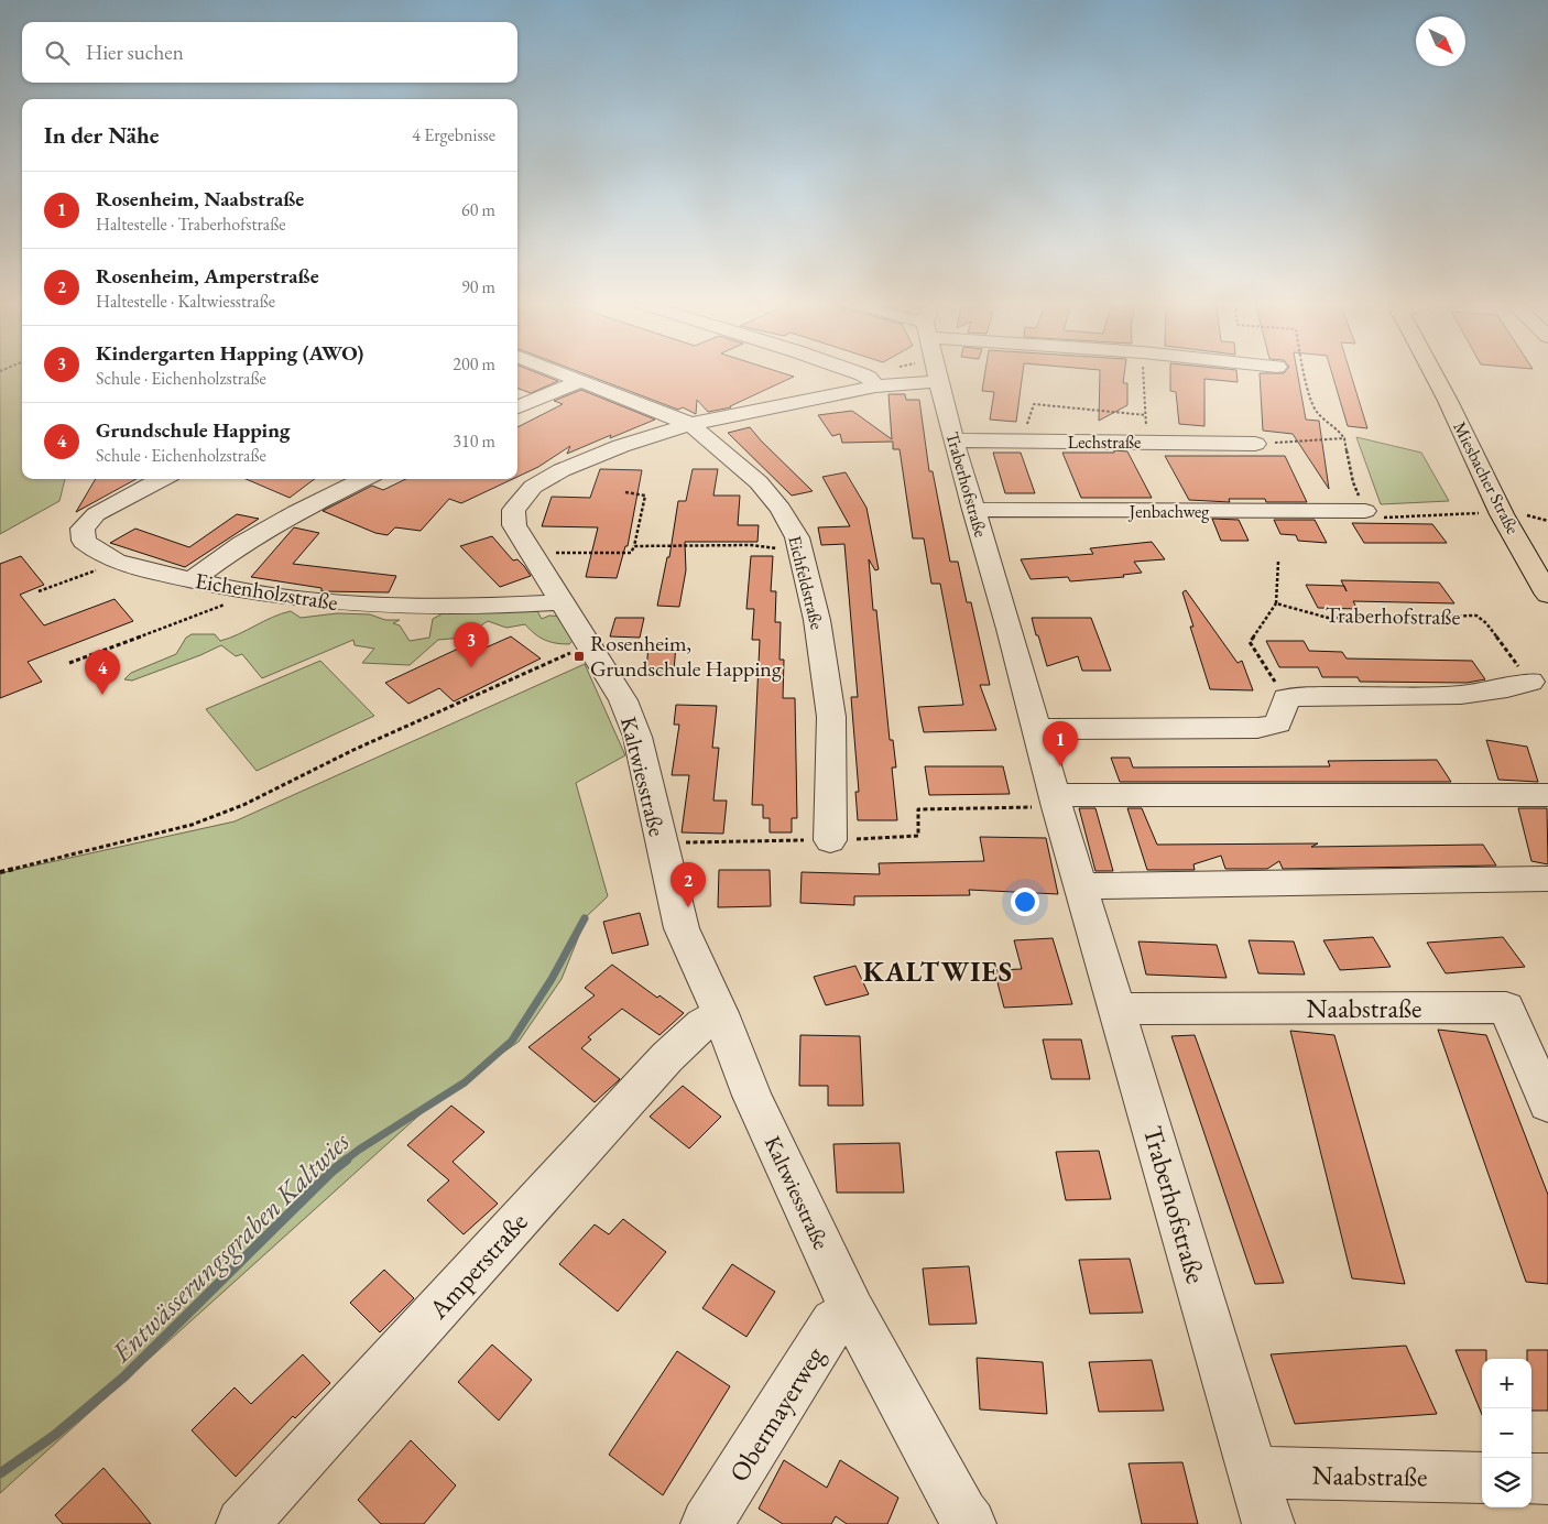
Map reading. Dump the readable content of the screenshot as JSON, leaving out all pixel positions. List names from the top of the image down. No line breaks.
{"streets":{"main road":["Miesbacher Straße"],"street":["Lechstraße","Traberhofstraße","Jenbachweg","Eichfeldstraße","Eichenholzstraße","Kaltwiesstraße","Naabstraße","Amperstraße","Obermayerweg"]},"crossings":[["Lechstraße","Traberhofstraße"],["Traberhofstraße","Jenbachweg"],["Traberhofstraße","Kaltwiesstraße"],["Traberhofstraße","Naabstraße"],["Eichfeldstraße","Kaltwiesstraße"],["Eichenholzstraße","Kaltwiesstraße"],["Kaltwiesstraße","Amperstraße"],["Kaltwiesstraße","Obermayerweg"]],"districts":["KALTWIES"],"water":["Entwässerungsgraben Kaltwies"],"places":{"transit":["Rosenheim, Grundschule Happing"]},"north":"bottom right","page":{"search":"Hier suchen","heading":["In der Nähe","4 Ergebnisse"],"list":[{"mark":"1","name":"Rosenheim, Naabstraße","note":"Haltestelle · Traberhofstraße","value":"60 m"},{"mark":"2","name":"Rosenheim, Amperstraße","note":"Haltestelle · Kaltwiesstraße","value":"90 m"},{"mark":"3","name":"Kindergarten Happing (AWO)","note":"Schule · Eichenholzstraße","value":"200 m"},{"mark":"4","name":"Grundschule Happing","note":"Schule · Eichenholzstraße","value":"310 m"}],"pins":["3","4","1","2"],"map_buttons":["+","−"]}}
